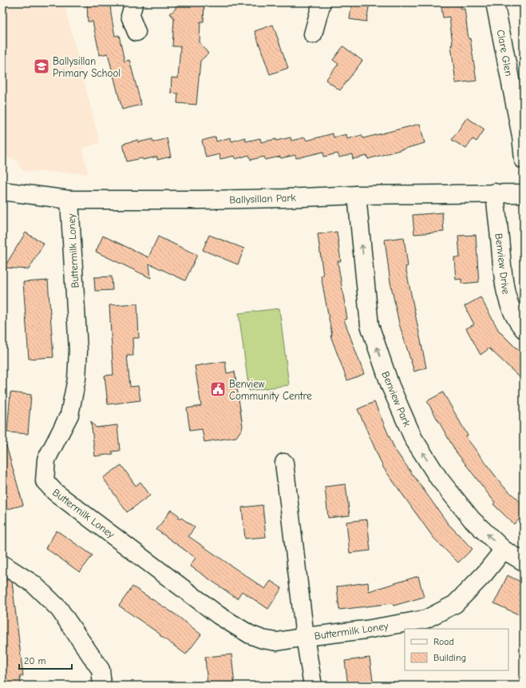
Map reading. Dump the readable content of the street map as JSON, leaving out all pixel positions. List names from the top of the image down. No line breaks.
{"streets":{"street":["Clare Glen","Ballysillan Park","Buttermilk Loney","Benview Drive","Benview Park"]},"crossings":[["Ballysillan Park","Buttermilk Loney"],["Ballysillan Park","Benview Drive"],["Ballysillan Park","Benview Park"],["Buttermilk Loney","Benview Park"]],"one_way":["Benview Park"],"places":{"school or university":["Ballysillan Primary School"],"public building":["Benview Community Centre"]},"legend":["Road","Building"],"scale_bar":"20 m"}
